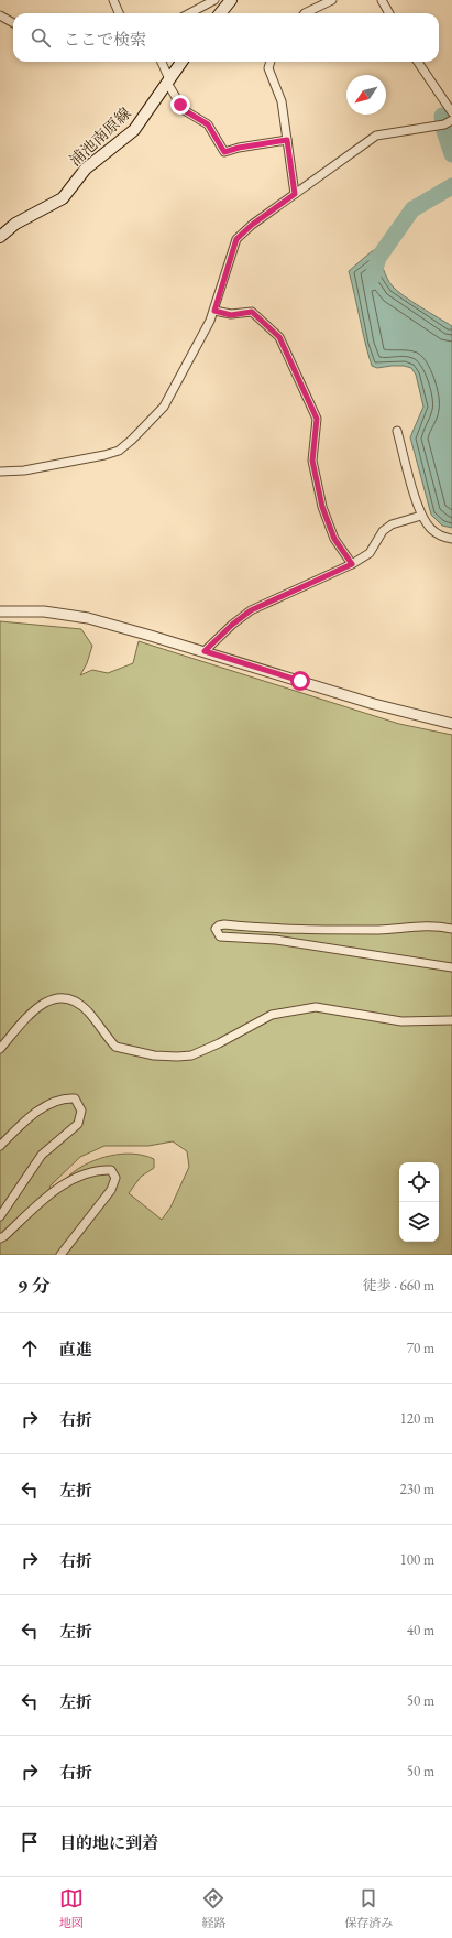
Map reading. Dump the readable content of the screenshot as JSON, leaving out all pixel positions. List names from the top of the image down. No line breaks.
{"streets":{"main road":["浦池南原線"]},"north":"bottom left","page":{"search":"ここで検索","heading":["9 分","徒歩 · 660 m"],"list":[["直進","70 m"],["右折","120 m"],["左折","230 m"],["右折","100 m"],["左折","40 m"],["左折","50 m"],["右折","50 m"],"目的地に到着"],"nav":["地図","経路","保存済み"]}}
